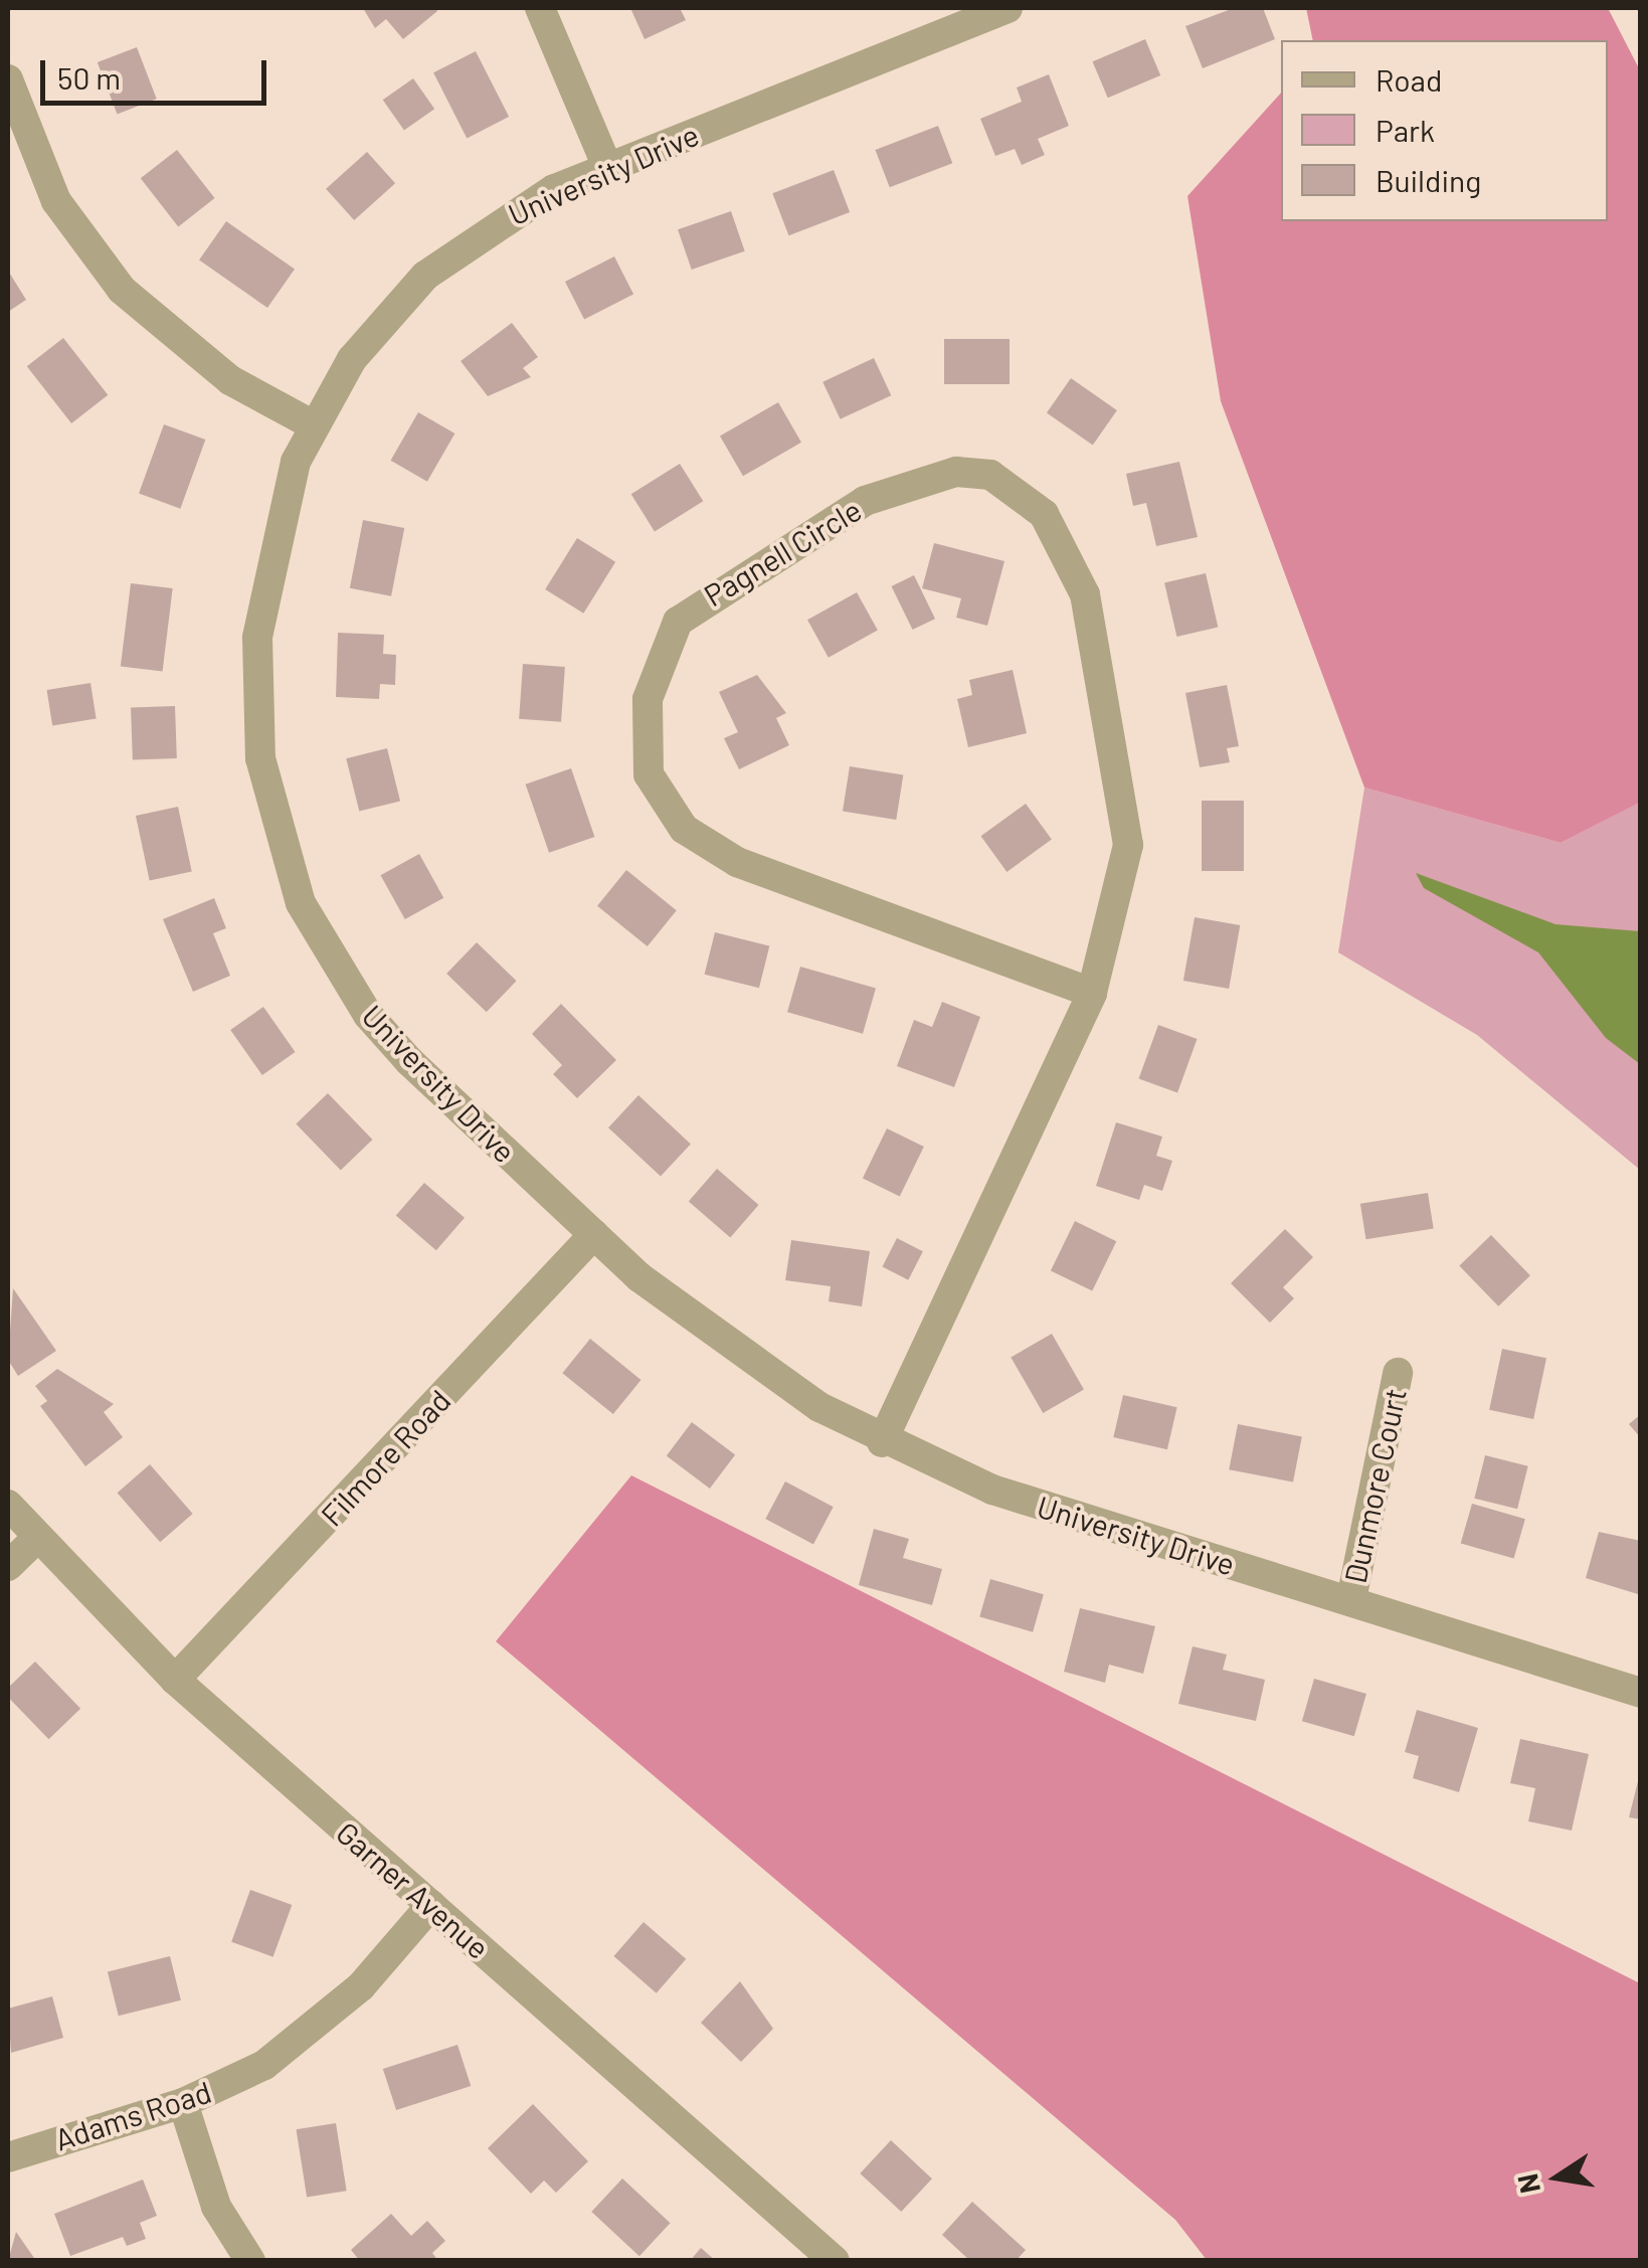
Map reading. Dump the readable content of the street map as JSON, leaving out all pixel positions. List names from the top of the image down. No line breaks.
{"streets":{"street":["University Drive","Pagnell Circle","Filmore Road","Dunmore Court","Garner Avenue","Adams Road"]},"crossings":[["University Drive","Pagnell Circle"],["University Drive","Filmore Road"],["University Drive","Dunmore Court"],["Filmore Road","Garner Avenue"],["Garner Avenue","Adams Road"]],"legend":["Road","Park","Building"],"scale_bar":"50 m","north":"left"}
